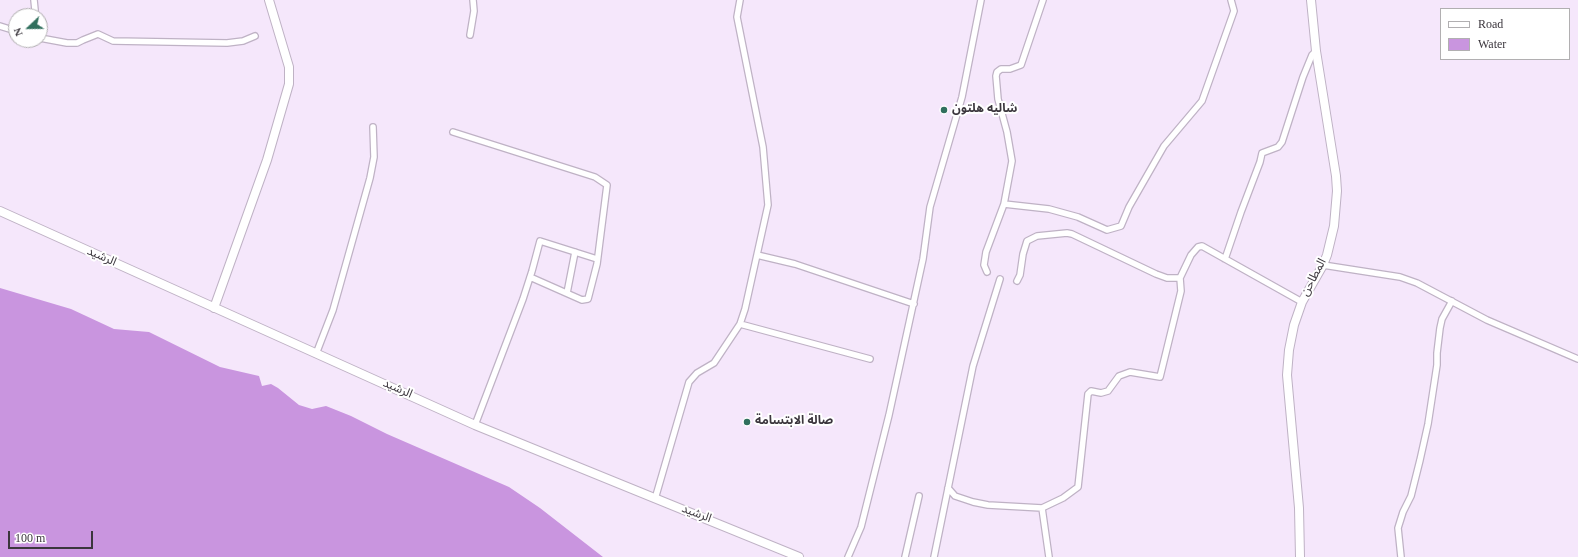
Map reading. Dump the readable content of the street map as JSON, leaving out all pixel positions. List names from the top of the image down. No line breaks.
{"streets":{"main road":["الرشيد","المطاحن"]},"places":["شاليه هلتون","صالة الابتسامة"],"legend":["Road","Water"],"scale_bar":"100 m","north":"left"}
